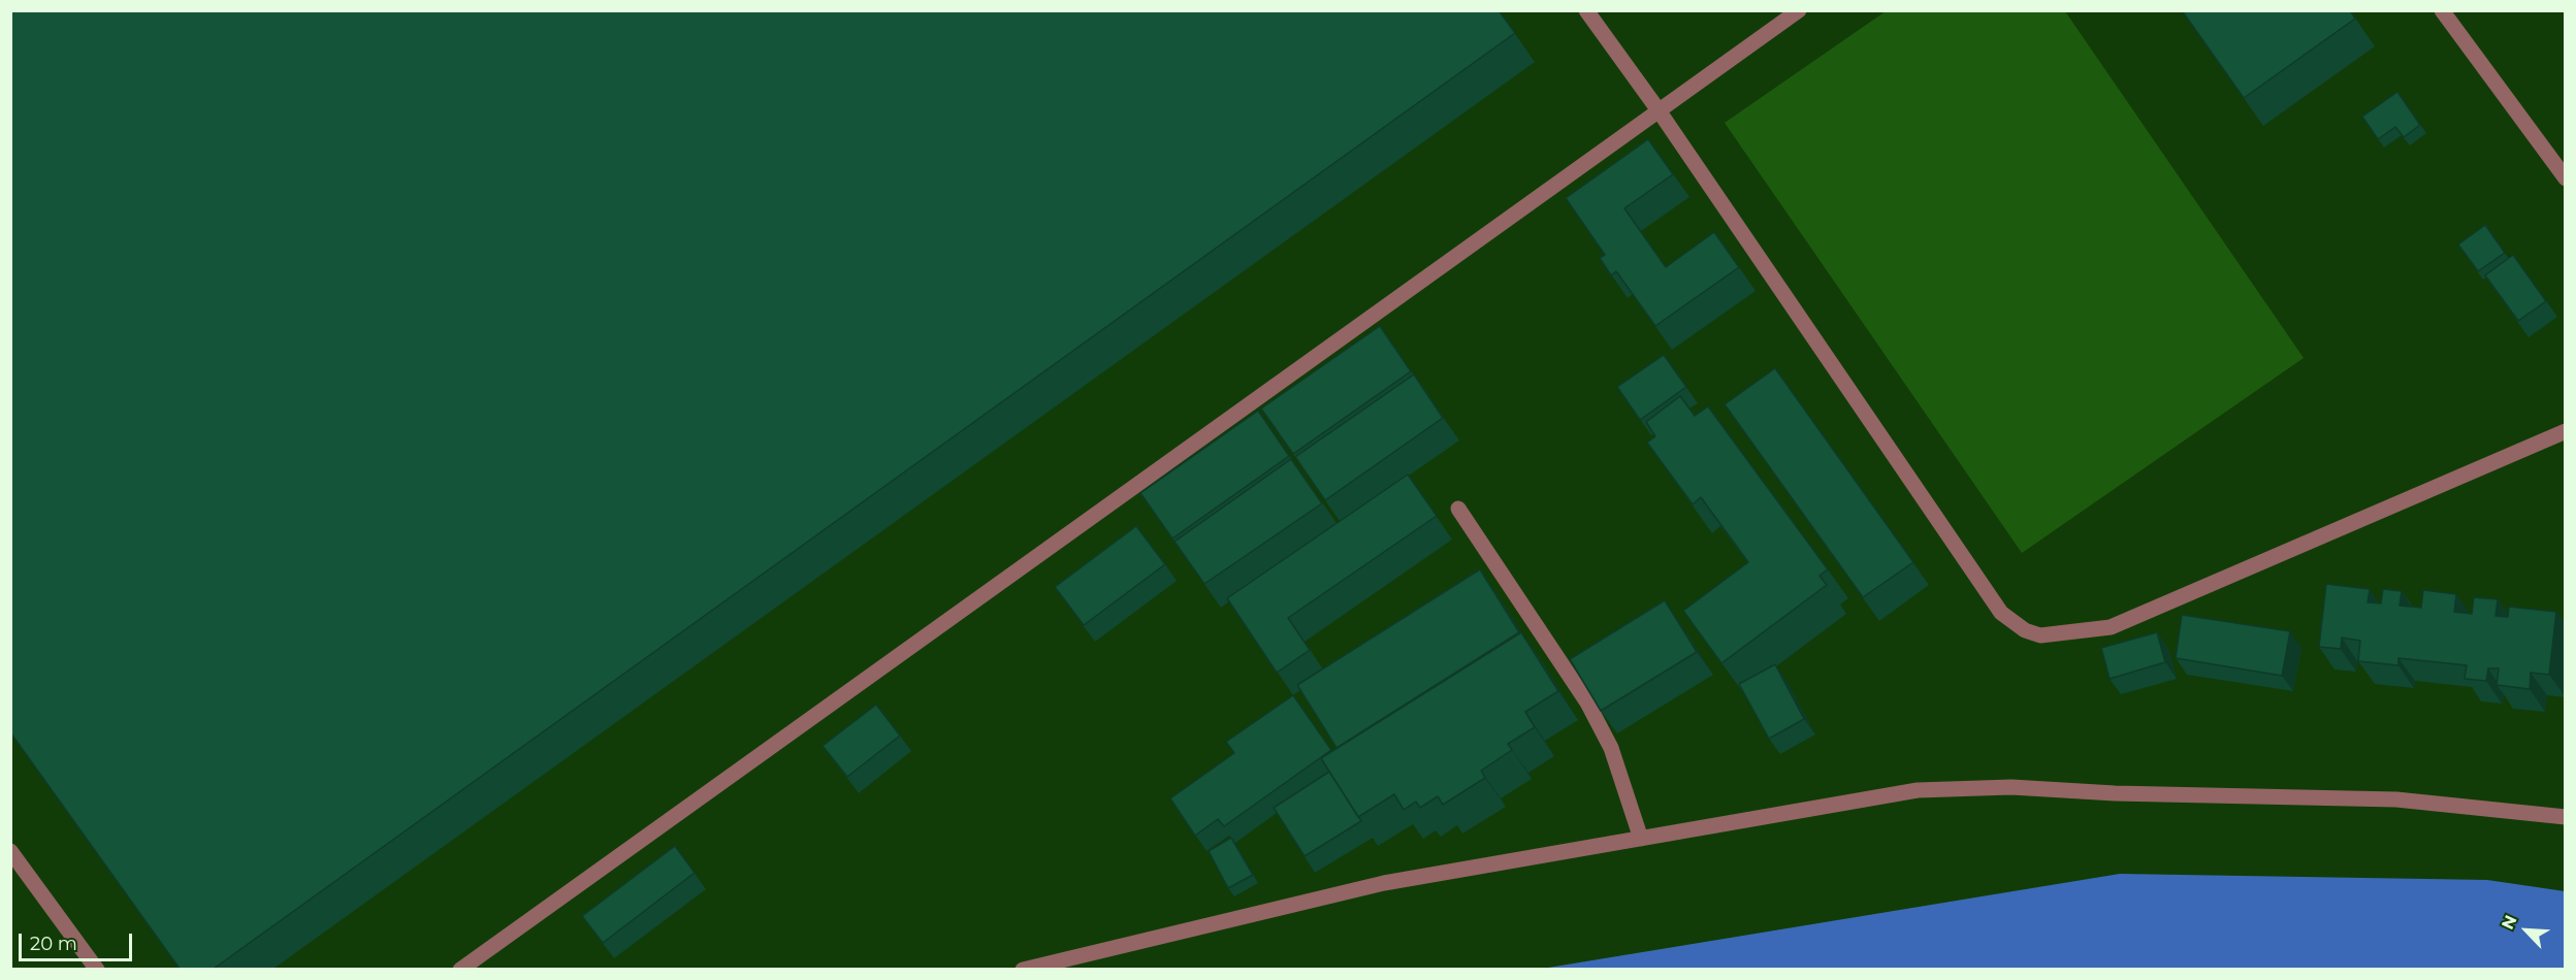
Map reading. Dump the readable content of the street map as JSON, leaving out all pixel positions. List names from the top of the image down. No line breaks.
{"scale_bar":"20 m","north":"top left"}
